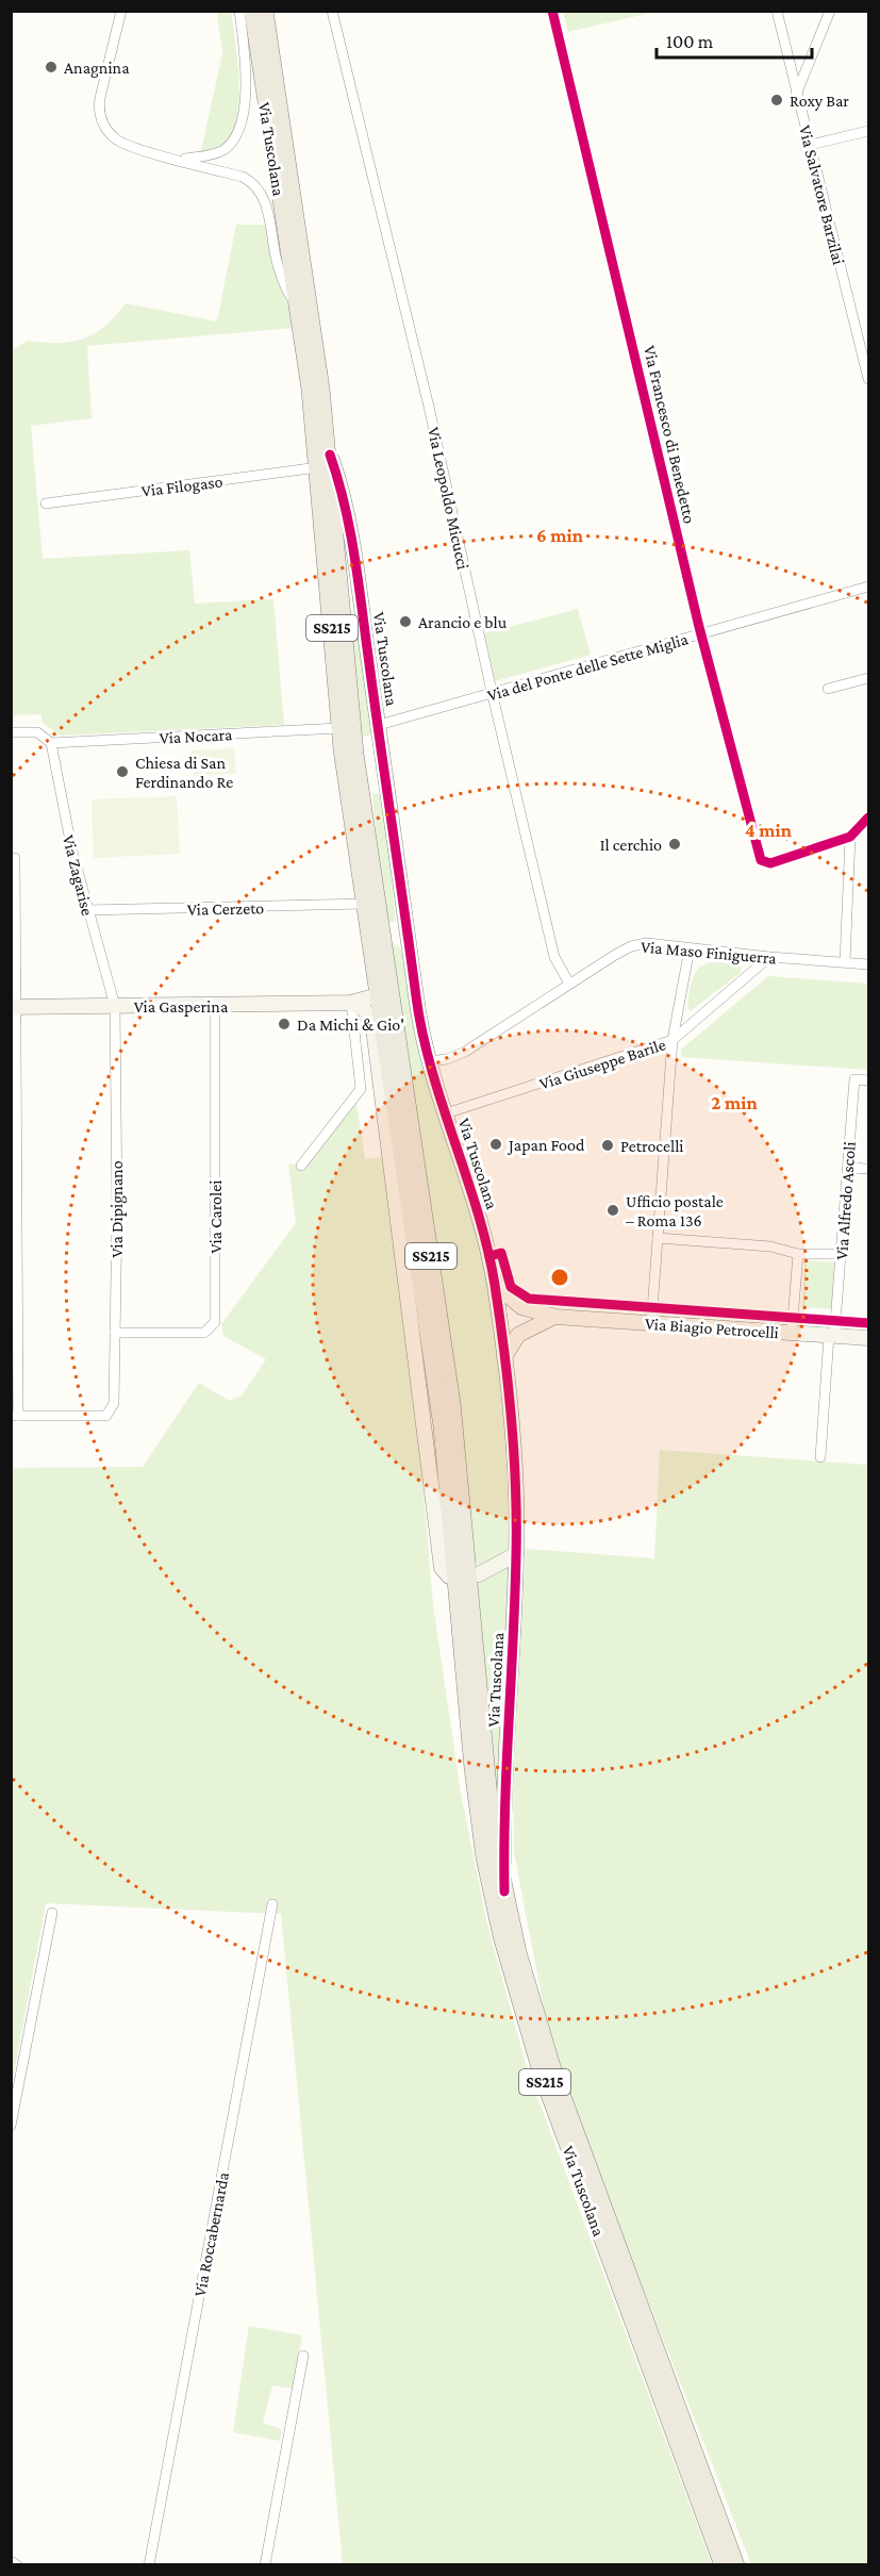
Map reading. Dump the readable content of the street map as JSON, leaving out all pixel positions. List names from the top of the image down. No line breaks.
{"streets":{"main road":["Via Tuscolana","SS215"],"street":["Via Salvatore Barzilai","Via Francesco di Benedetto","Via Filogaso","Via Leopoldo Micucci","Via del Ponte delle Sette Miglia","Via Nocara","Via Zagarise","Via Cerzeto","Via Maso Finiguerra","Via Gasperina","Via Giuseppe Barile","Via Alfredo Ascoli","Via Dipignano","Via Carolei","Via Biagio Petrocelli","Via Roccabernarda"]},"crossings":[["Via Tuscolana","Via Filogaso"],["Via Tuscolana","Via del Ponte delle Sette Miglia"],["Via Tuscolana","Via Nocara"],["Via Tuscolana","Via Cerzeto"],["Via Tuscolana","Via Maso Finiguerra"],["Via Tuscolana","Via Gasperina"],["Via Tuscolana","Via Giuseppe Barile"],["Via Tuscolana","Via Biagio Petrocelli"],["Via Francesco di Benedetto","Via del Ponte delle Sette Miglia"],["Via Leopoldo Micucci","Via del Ponte delle Sette Miglia"],["Via Leopoldo Micucci","Via Maso Finiguerra"],["Via Nocara","Via Zagarise"],["Via Zagarise","Via Cerzeto"],["Via Zagarise","Via Gasperina"],["Via Zagarise","Via Dipignano"],["Via Maso Finiguerra","Via Giuseppe Barile"],["Via Gasperina","Via Dipignano"],["Via Gasperina","Via Carolei"],["Via Alfredo Ascoli","Via Biagio Petrocelli"],["Via Dipignano","Via Carolei"]],"places":["Anagnina","Roxy Bar","Arancio e blu","Chiesa di San Ferdinando Re","Il cerchio","Da Michi & Gio'","Japan Food","Petrocelli","Ufficio postale – Roma 136"],"scale_bar":"100 m","rings":["6 min","4 min","2 min"]}
